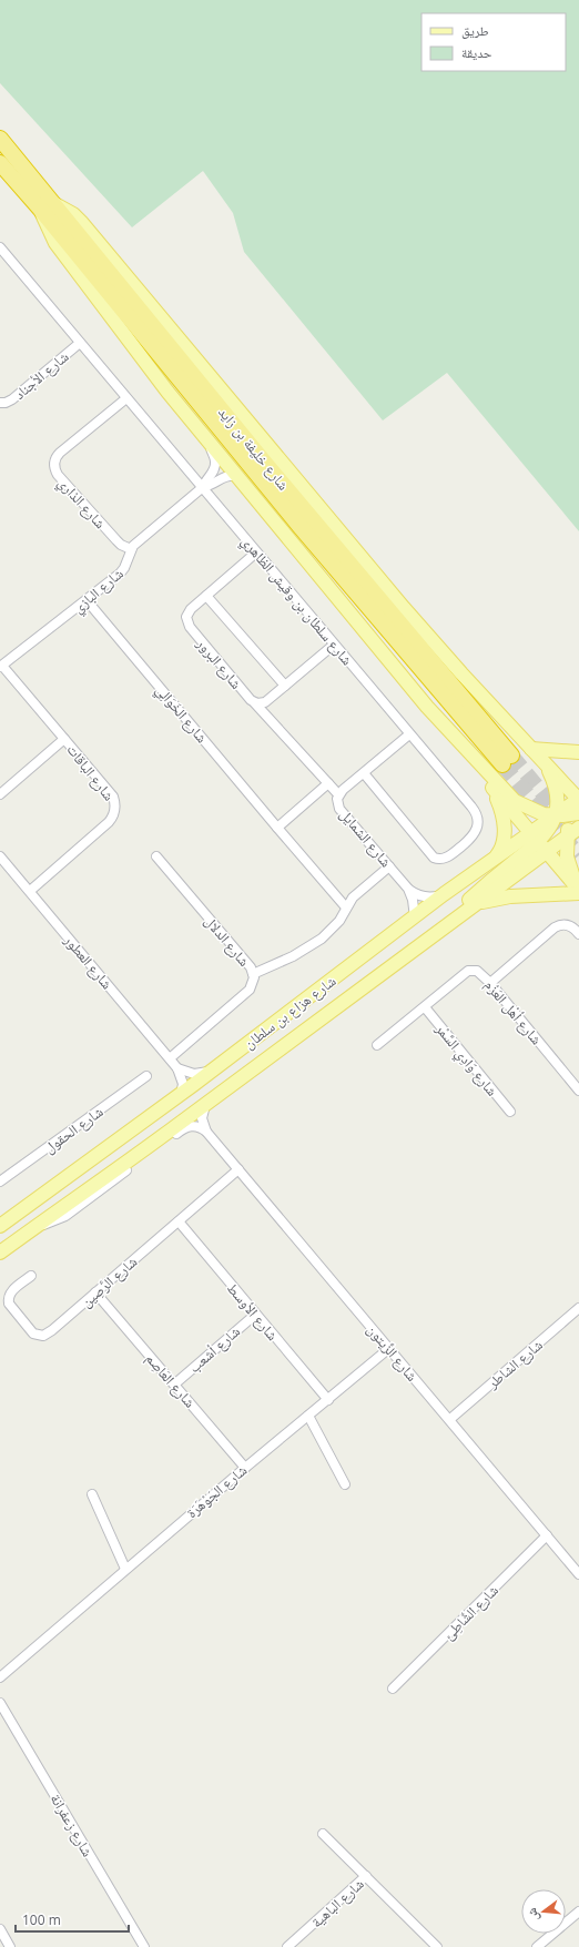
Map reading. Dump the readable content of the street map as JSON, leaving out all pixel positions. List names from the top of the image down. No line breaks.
{"streets":{"highway":["شارع خليفة بن زايد"],"main road":["شارع هزاع بن سلطان"],"street":["شارع الأجناد","شارع الذاري","شارع البازي","شارع سلطان بن وقيش الظاهري","شارع البرور","شارع الخَوَالِي","شارع الباقات","شارع الشمايل","شارع الدلال","شارع العطور","شارع أهْل العَزْم","شارع وَادِي السَّمْر","شارع الحقول","شارع الرَّصِين","شارع الأوسط","شارع أشعب","شارع الزَّيتون","شارع الشاطر","شارع العَاصِم","شارع الجَوْهَرَة","شارع الشَّاطِئ","شارع زعفرانة","شارع الباهية"]},"crossings":[["شارع الأجناد","شارع سلطان بن وقيش الظاهري"],["شارع الذاري","شارع البازي"],["شارع الذاري","شارع سلطان بن وقيش الظاهري"],["شارع البازي","شارع سلطان بن وقيش الظاهري"],["شارع البازي","شارع الخَوَالِي"],["شارع البازي","شارع الباقات"],["شارع سلطان بن وقيش الظاهري","شارع البرور"],["شارع سلطان بن وقيش الظاهري","شارع الشمايل"],["شارع البرور","شارع الشمايل"],["شارع الباقات","شارع العطور"],["شارع الشمايل","شارع هزاع بن سلطان"],["شارع الدلال","شارع العطور"],["شارع أهْل العَزْم","شارع وَادِي السَّمْر"],["شارع الرَّصِين","شارع الأوسط"],["شارع الرَّصِين","شارع الزَّيتون"],["شارع الرَّصِين","شارع العَاصِم"],["شارع الأوسط","شارع أشعب"],["شارع الأوسط","شارع الجَوْهَرَة"],["شارع أشعب","شارع العَاصِم"],["شارع الزَّيتون","شارع الشاطر"],["شارع الزَّيتون","شارع الجَوْهَرَة"],["شارع الزَّيتون","شارع الشَّاطِئ"],["شارع العَاصِم","شارع الجَوْهَرَة"]],"legend":["طريق","حديقة"],"scale_bar":"100 m","north":"left"}
